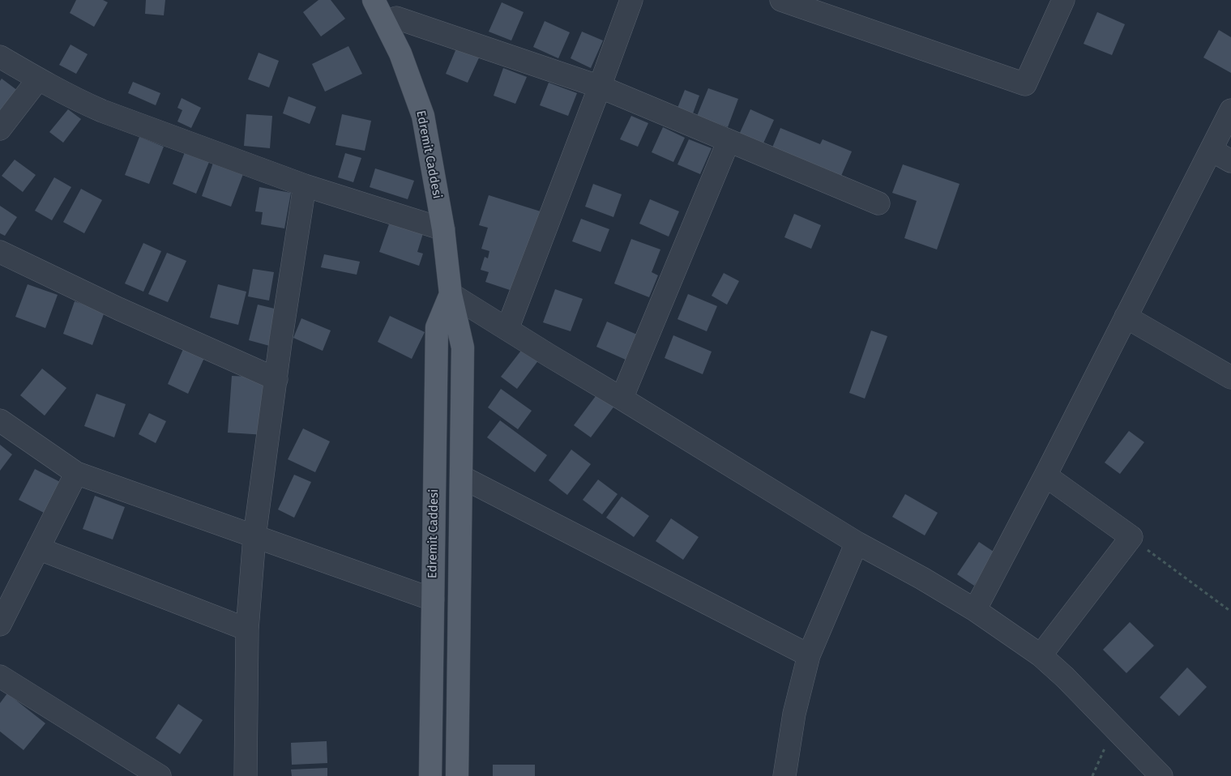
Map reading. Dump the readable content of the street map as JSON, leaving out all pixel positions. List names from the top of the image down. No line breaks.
{"streets":{"main road":["Edremit Caddesi"]}}
